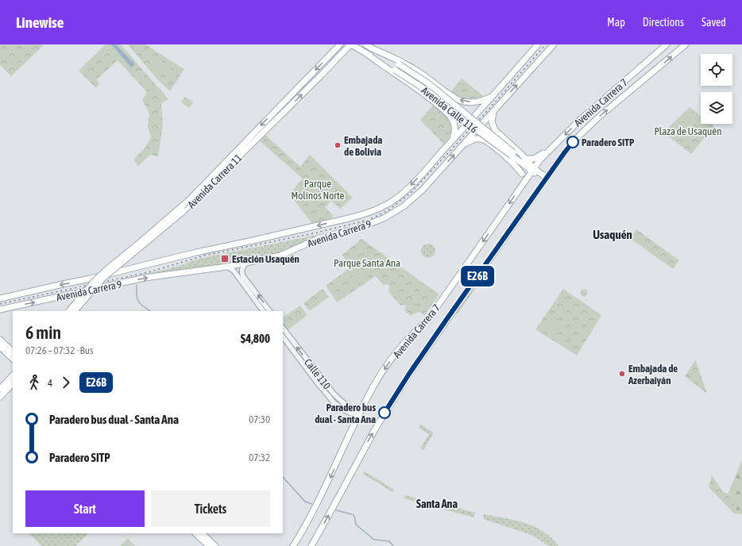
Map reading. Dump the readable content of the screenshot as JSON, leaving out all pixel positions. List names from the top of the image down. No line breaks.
{"streets":{"main road":["Avenida Carrera 7","Avenida Calle 116","Avenida Carrera 11","Avenida Carrera 9"],"street":["Calle 110"]},"crossings":[["Avenida Carrera 7","Calle 110"],["Avenida Calle 116","Avenida Carrera 11"]],"districts":["Usaquén","Santa Ana"],"parks":["Plaza de Usaquén","Parque Molinos Norte","Parque Santa Ana"],"places":{"other":["Paradero SITP","Embajada de Bolivia","Embajada de Azerbaiyán","Paradero bus dual - Santa Ana"],"transit":["Estación Usaquén"]},"lines":["bus line E26B"],"page":{"header":"Linewise","nav":["Map","Directions","Saved"],"on_map":"E26B","heading":["6 min","07:26 – 07:32 · Bus","$4,800"],"legs":["4","E26B"],"list":[{"name":"Paradero bus dual - Santa Ana","value":"07:30"},{"name":"Paradero SITP","value":"07:32"}],"buttons":["Start","Tickets"]}}
